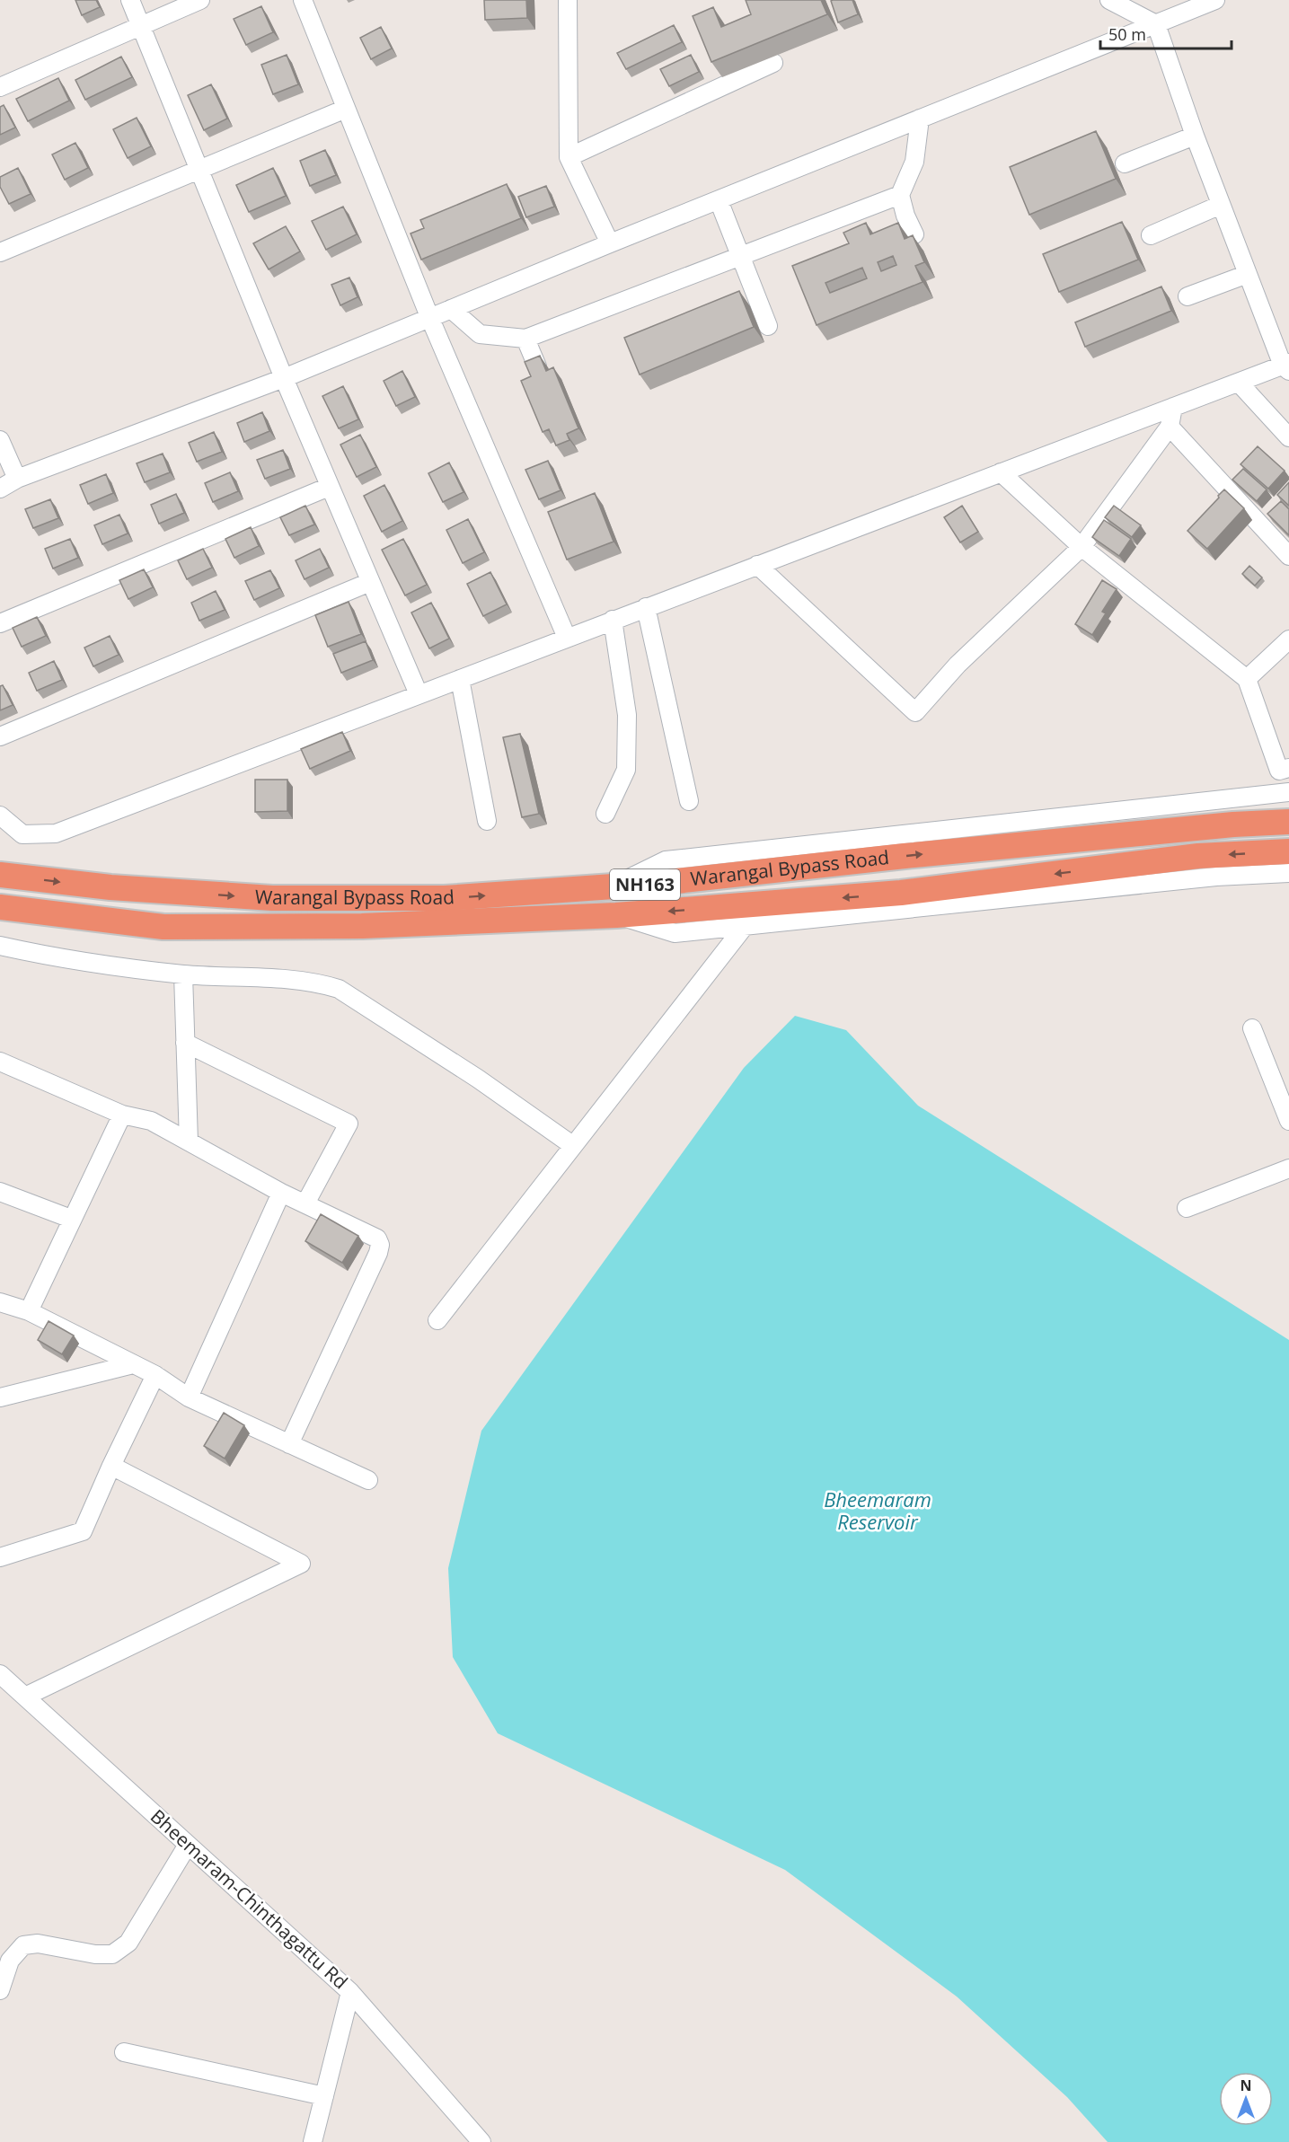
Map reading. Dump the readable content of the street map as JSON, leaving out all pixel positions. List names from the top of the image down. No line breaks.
{"streets":{"highway":["Warangal Bypass Road","NH163"],"street":["Bheemaram-Chinthagattu Rd"]},"water":["Bheemaram Reservoir"],"scale_bar":"50 m","north":"top"}
